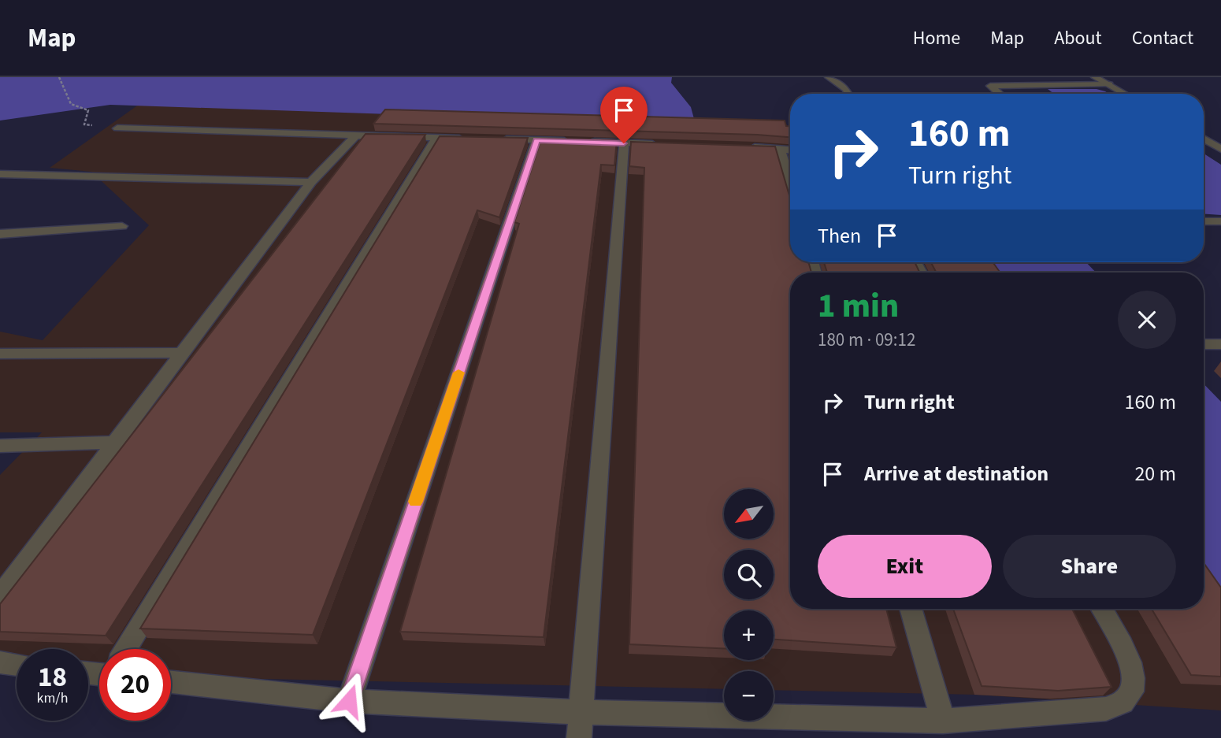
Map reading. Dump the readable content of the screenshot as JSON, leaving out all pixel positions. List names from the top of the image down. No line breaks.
{"north":"bottom left","page":{"header":"Map","nav":["Home","Map","About","Contact"],"turn":["160 m","Turn right"],"then":"Then","heading":["1 min","180 m · 09:12"],"list":[{"name":"Turn right","value":"160 m"},{"name":"Arrive at destination","value":"20 m"}],"map_buttons":["+","−"],"buttons":["Exit","Share"],"speed":"18 km/h","limit":"20"}}
